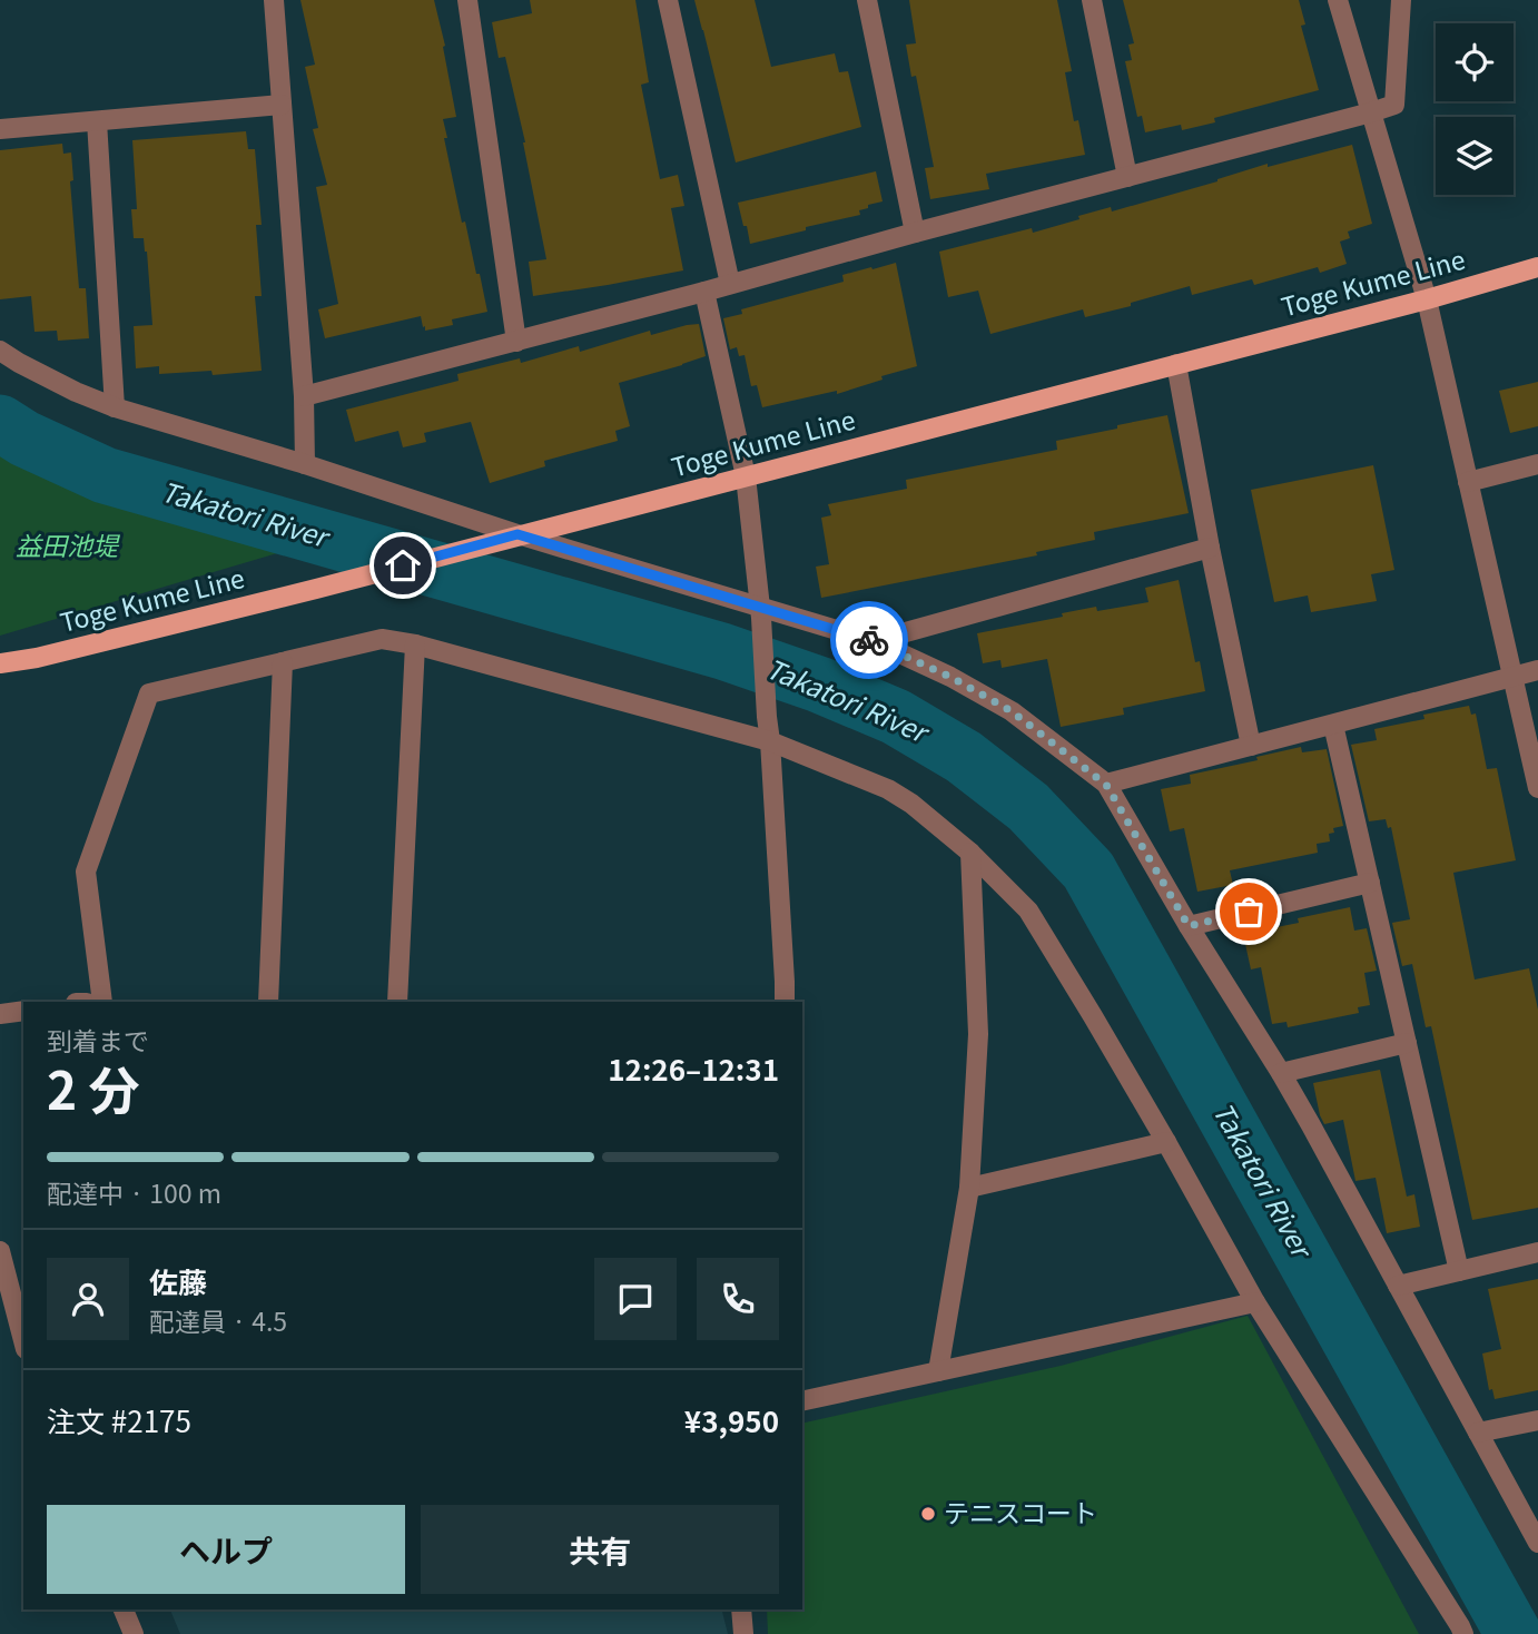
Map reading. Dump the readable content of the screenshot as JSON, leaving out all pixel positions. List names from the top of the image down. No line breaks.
{"streets":{"main road":["Toge Kume Line"]},"water":["Takatori River"],"parks":["益田池堤"],"places":["テニスコート"],"page":{"heading":["2 分","到着まで","12:26–12:31"],"panel":["佐藤","配達員 · 4.5","注文 #2175","¥3,950"],"bar":"配達中 · 100 m","buttons":["ヘルプ","共有"]}}
